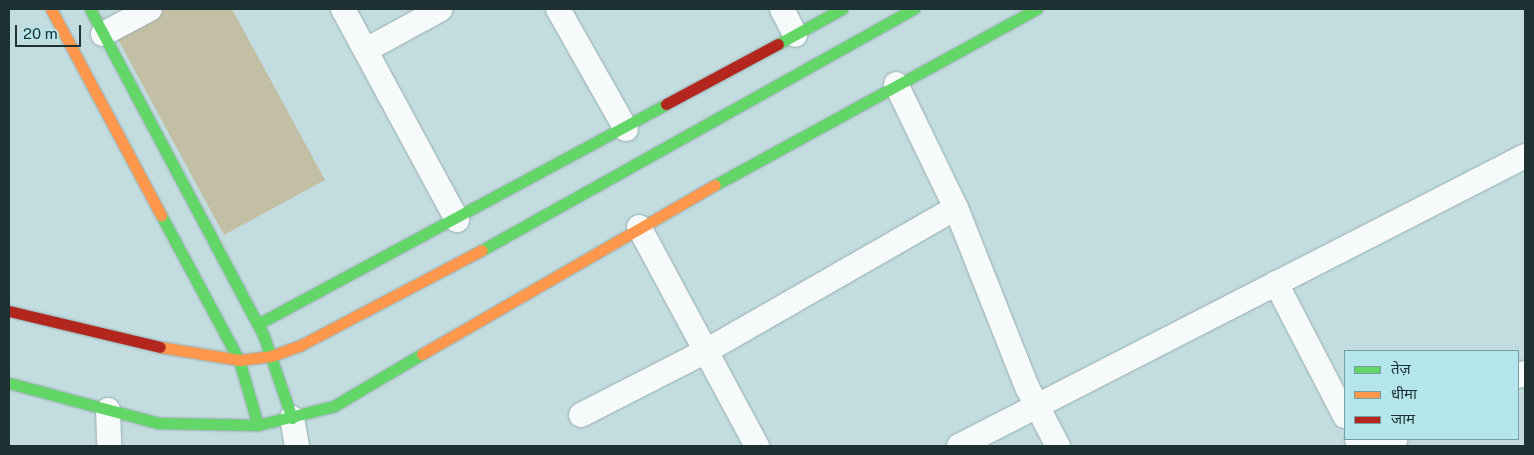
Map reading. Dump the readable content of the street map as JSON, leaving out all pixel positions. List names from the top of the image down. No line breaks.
{"legend":["तेज़","धीमा","जाम"],"scale_bar":"20 m"}
